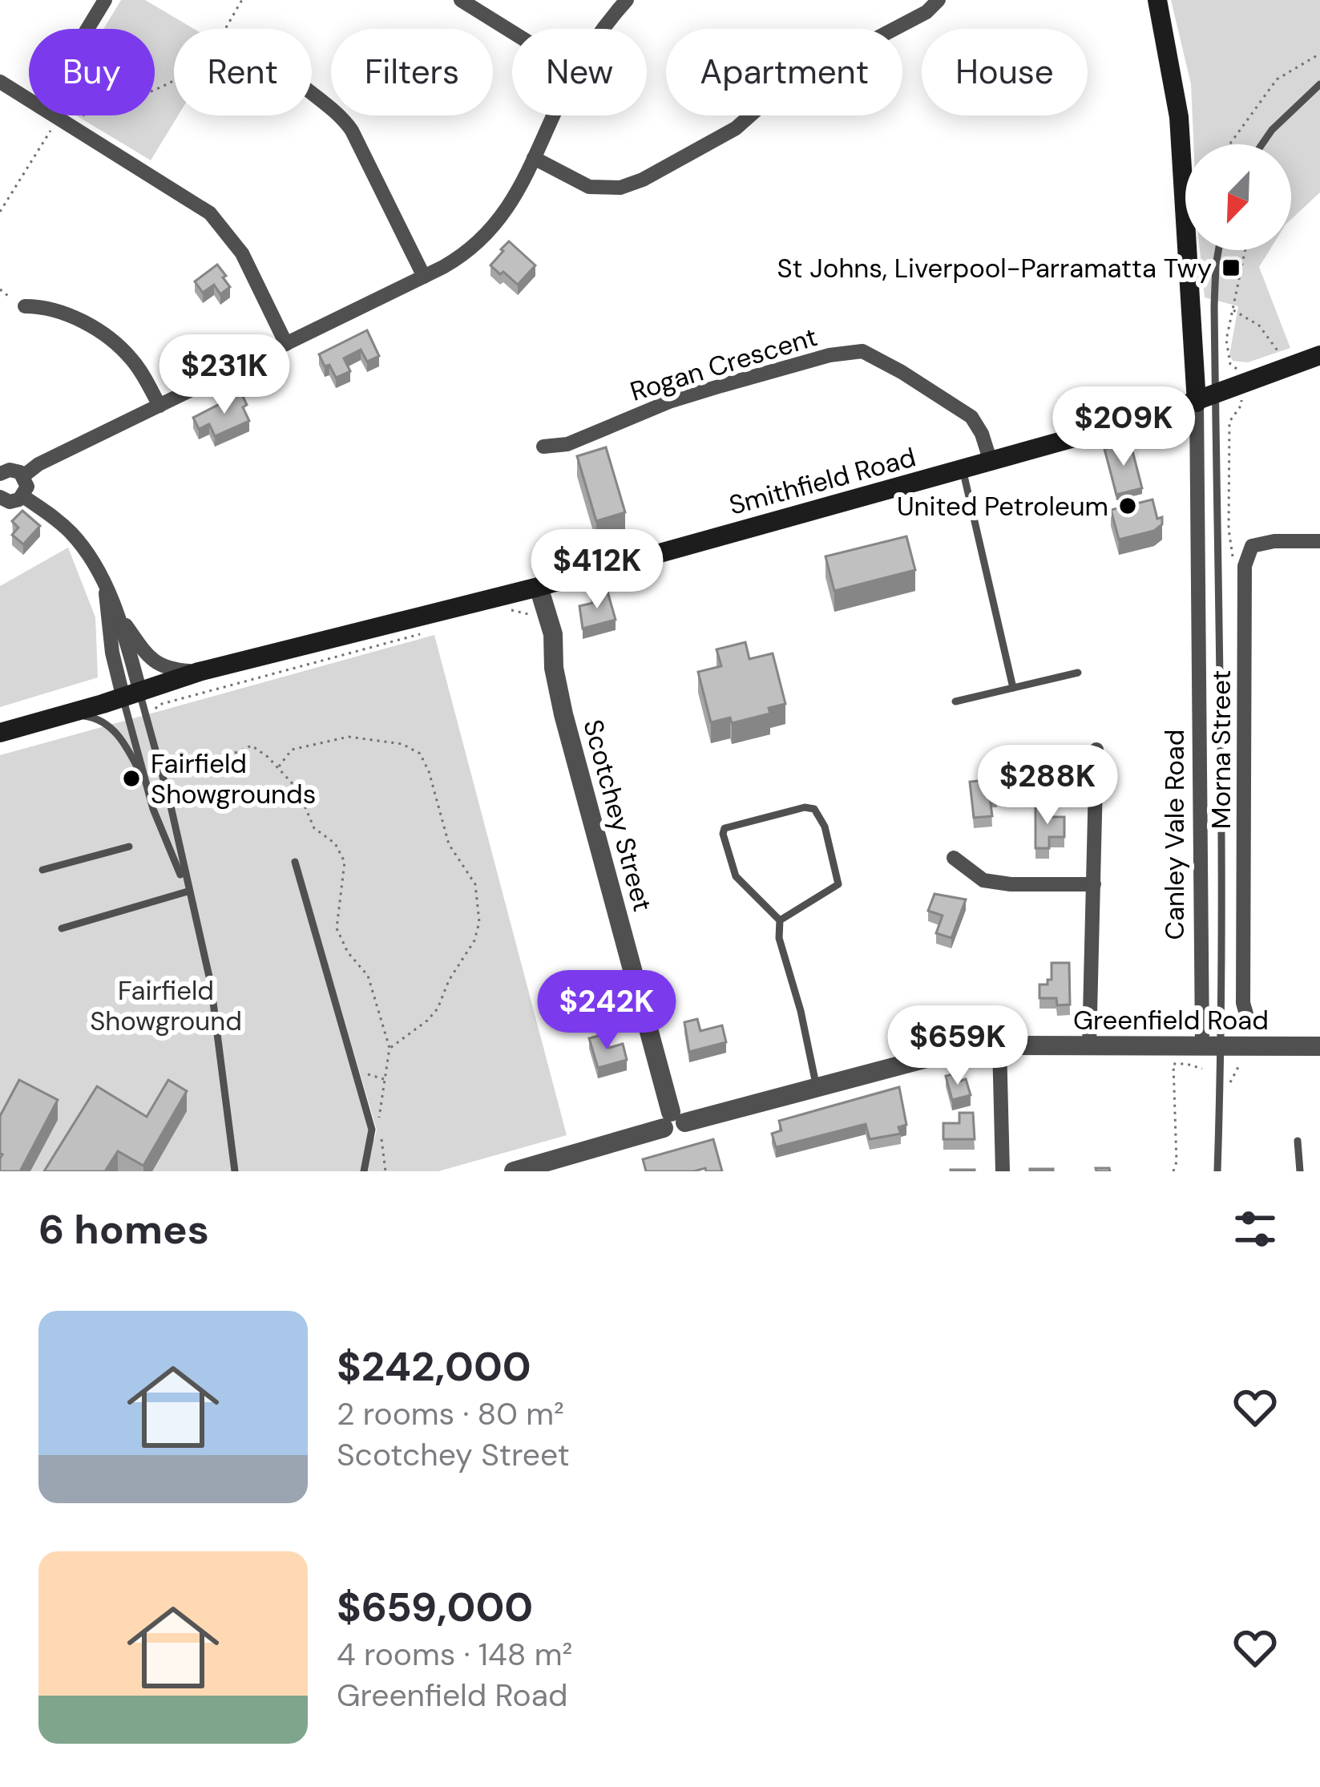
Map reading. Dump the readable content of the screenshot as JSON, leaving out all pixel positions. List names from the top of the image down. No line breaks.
{"streets":{"main road":["Smithfield Road"],"street":["Rogan Crescent","Morna Street","Scotchey Street","Canley Vale Road","Greenfield Road"]},"crossings":[["Rogan Crescent","Smithfield Road"],["Smithfield Road","Scotchey Street"],["Smithfield Road","Canley Vale Road"],["Scotchey Street","Greenfield Road"],["Canley Vale Road","Greenfield Road"]],"parks":["Fairfield Showground"],"places":{"transit":["St Johns, Liverpool-Parramatta Twy"],"other":["United Petroleum","Fairfield Showgrounds"]},"north":"bottom left","page":{"chip":["Buy","Rent","Filters","New","Apartment","House"],"price":["$231K","$209K","$412K","$288K","$242K","$659K"],"heading":"6 homes","list":[{"name":"$242,000","note":"2 rooms · 80 m² · Scotchey Street"},{"name":"$659,000","note":"4 rooms · 148 m² · Greenfield Road"}]}}
